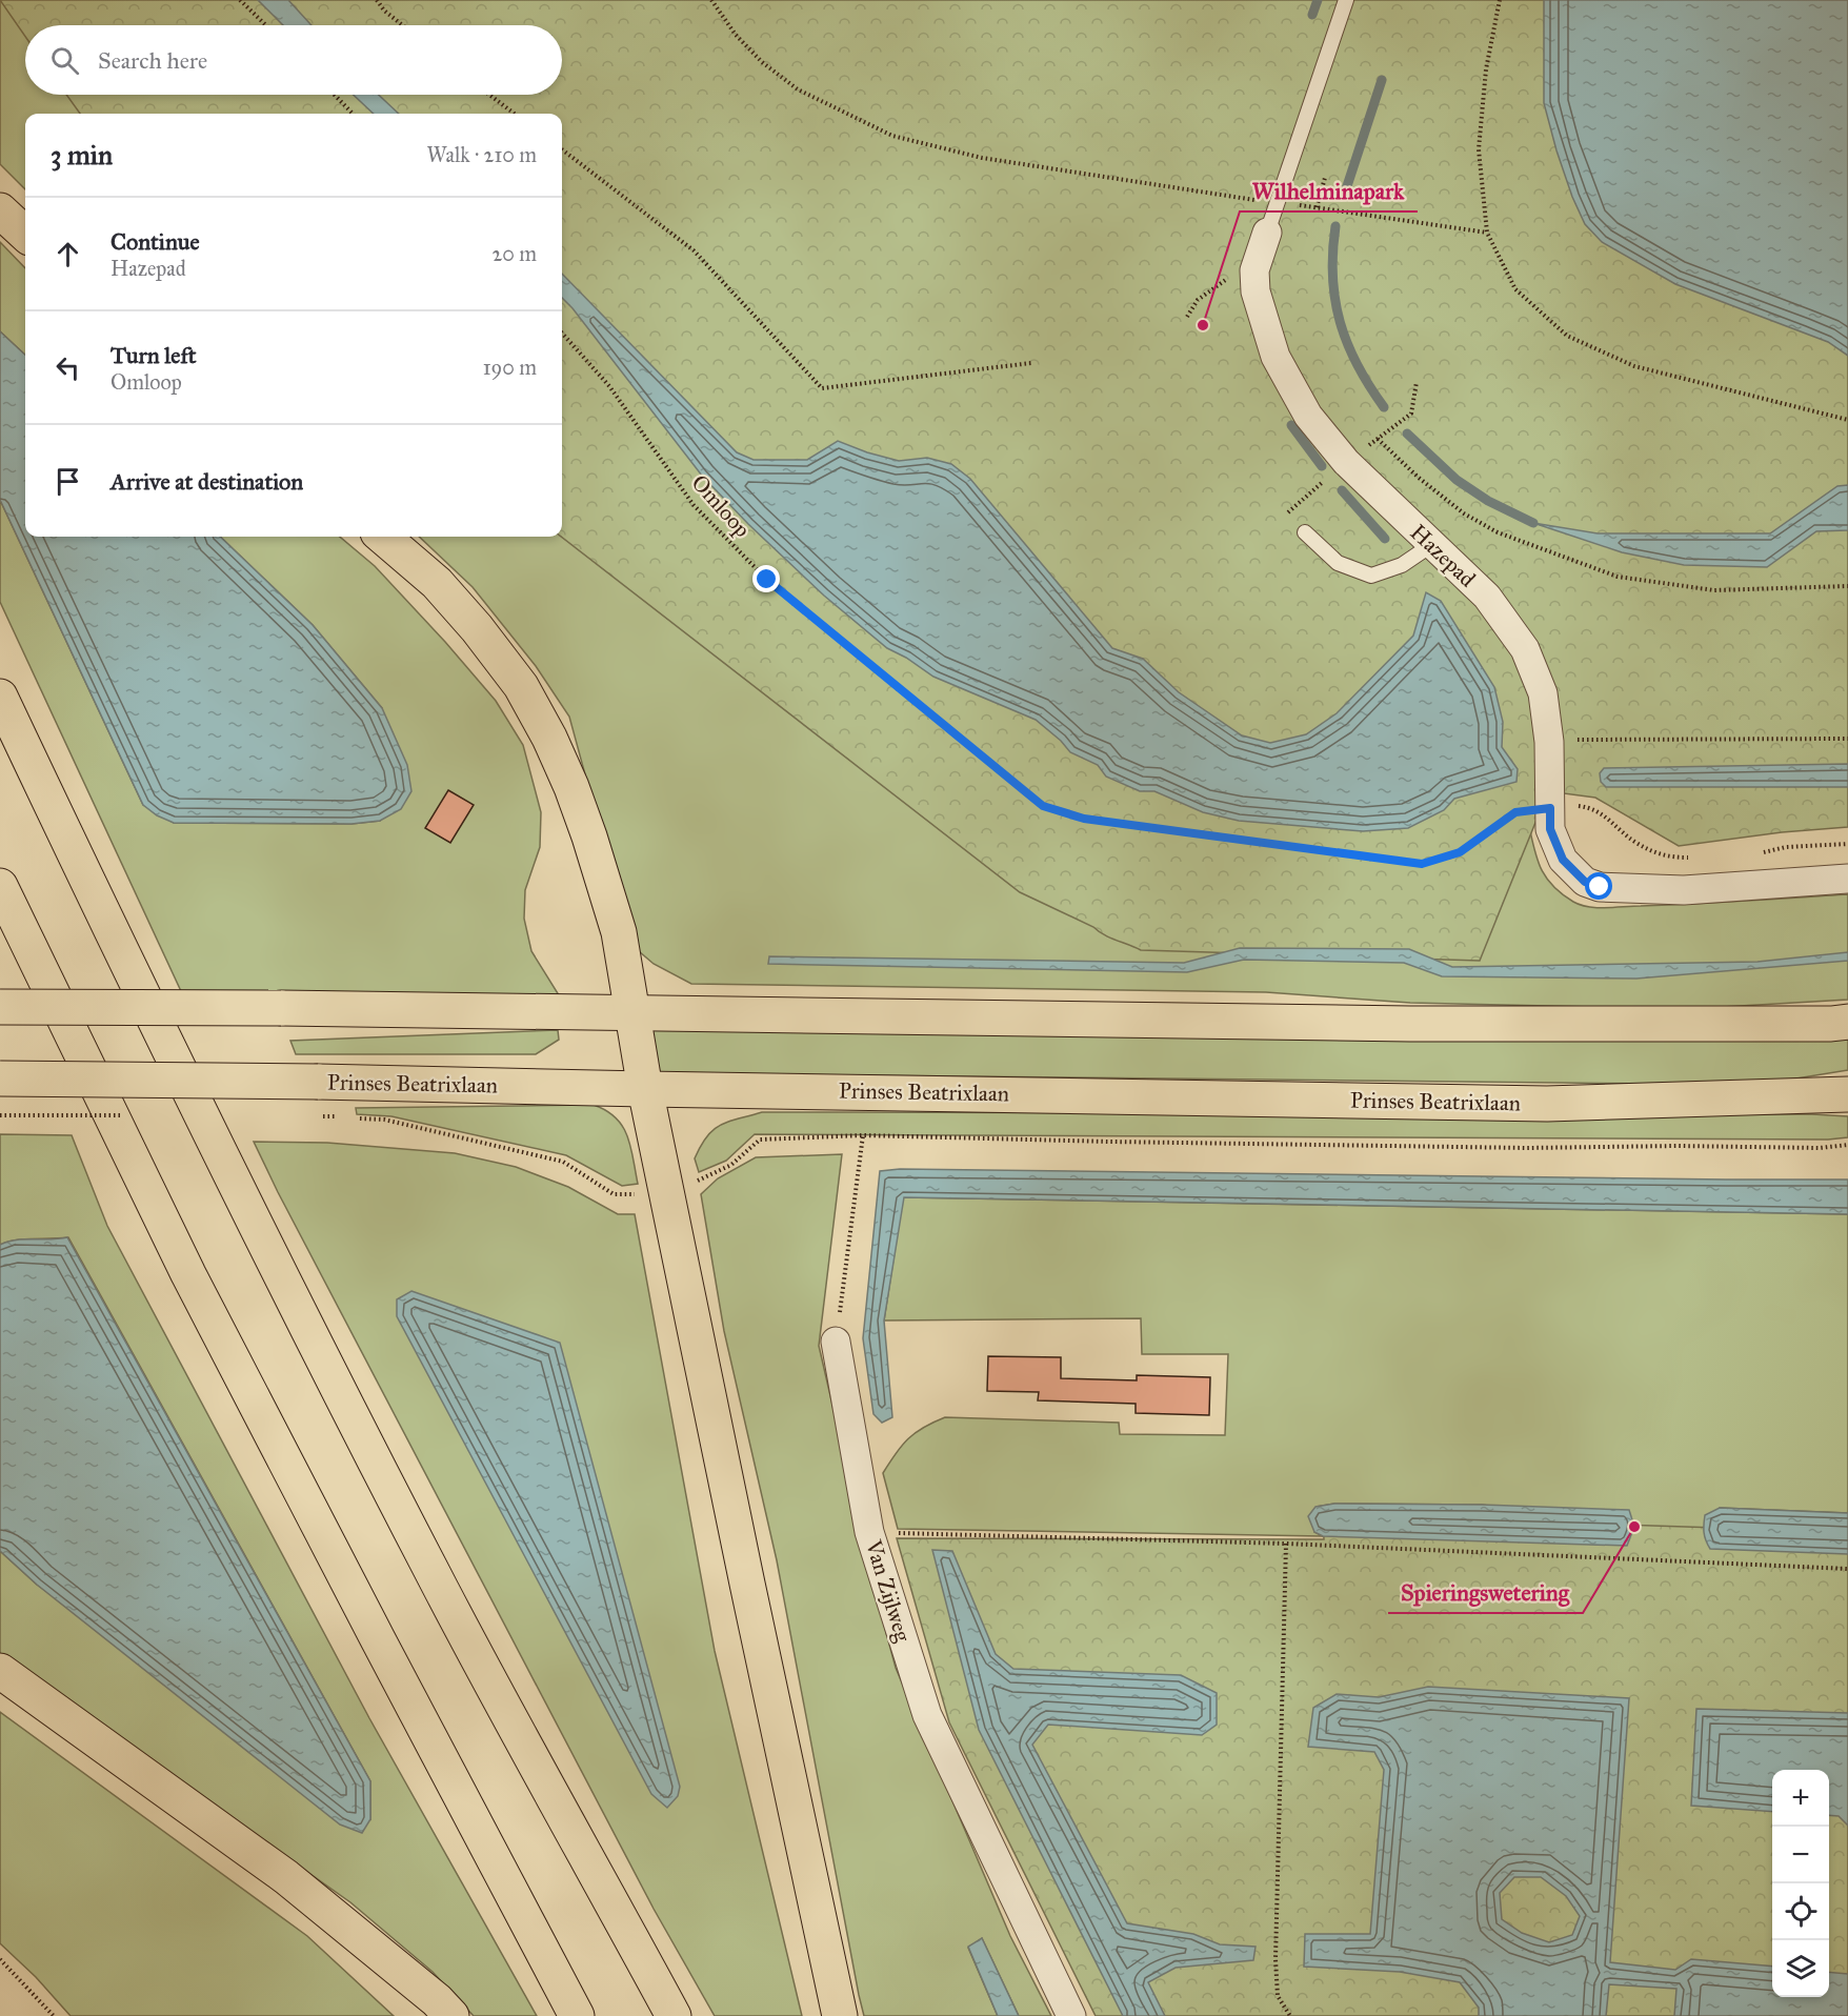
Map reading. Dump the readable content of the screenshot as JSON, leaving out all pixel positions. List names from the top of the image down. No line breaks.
{"streets":{"main road":["Prinses Beatrixlaan"],"street":["Hazepad","Van Zijlweg"],"path":["Omloop"]},"crossings":[["Omloop","Hazepad"]],"places":["Wilhelminapark","Spieringswetering"],"page":{"search":"Search here","heading":["3 min","Walk · 210 m"],"list":[["Continue","Hazepad","20 m"],["Turn left","Omloop","190 m"],"Arrive at destination"],"map_buttons":["+","−"]}}
